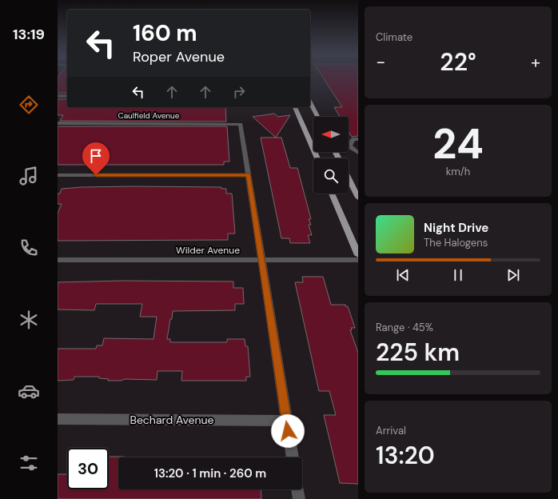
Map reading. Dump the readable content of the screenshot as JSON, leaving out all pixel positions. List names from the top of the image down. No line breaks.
{"streets":{"street":["Caulfield Avenue","Wilder Avenue","Bechard Avenue"]},"north":"left","page":{"tabs":"13:19","tile":["Climate",["24","km/h"],["Range · 45%","225 km"],["Arrival","13:20"]],"turn":["160 m","Roper Avenue"],"heat":["−","22°","+"],"song":["Night Drive","The Halogens"],"limit":"30","trip":"13:20 · 1 min · 260 m"}}
